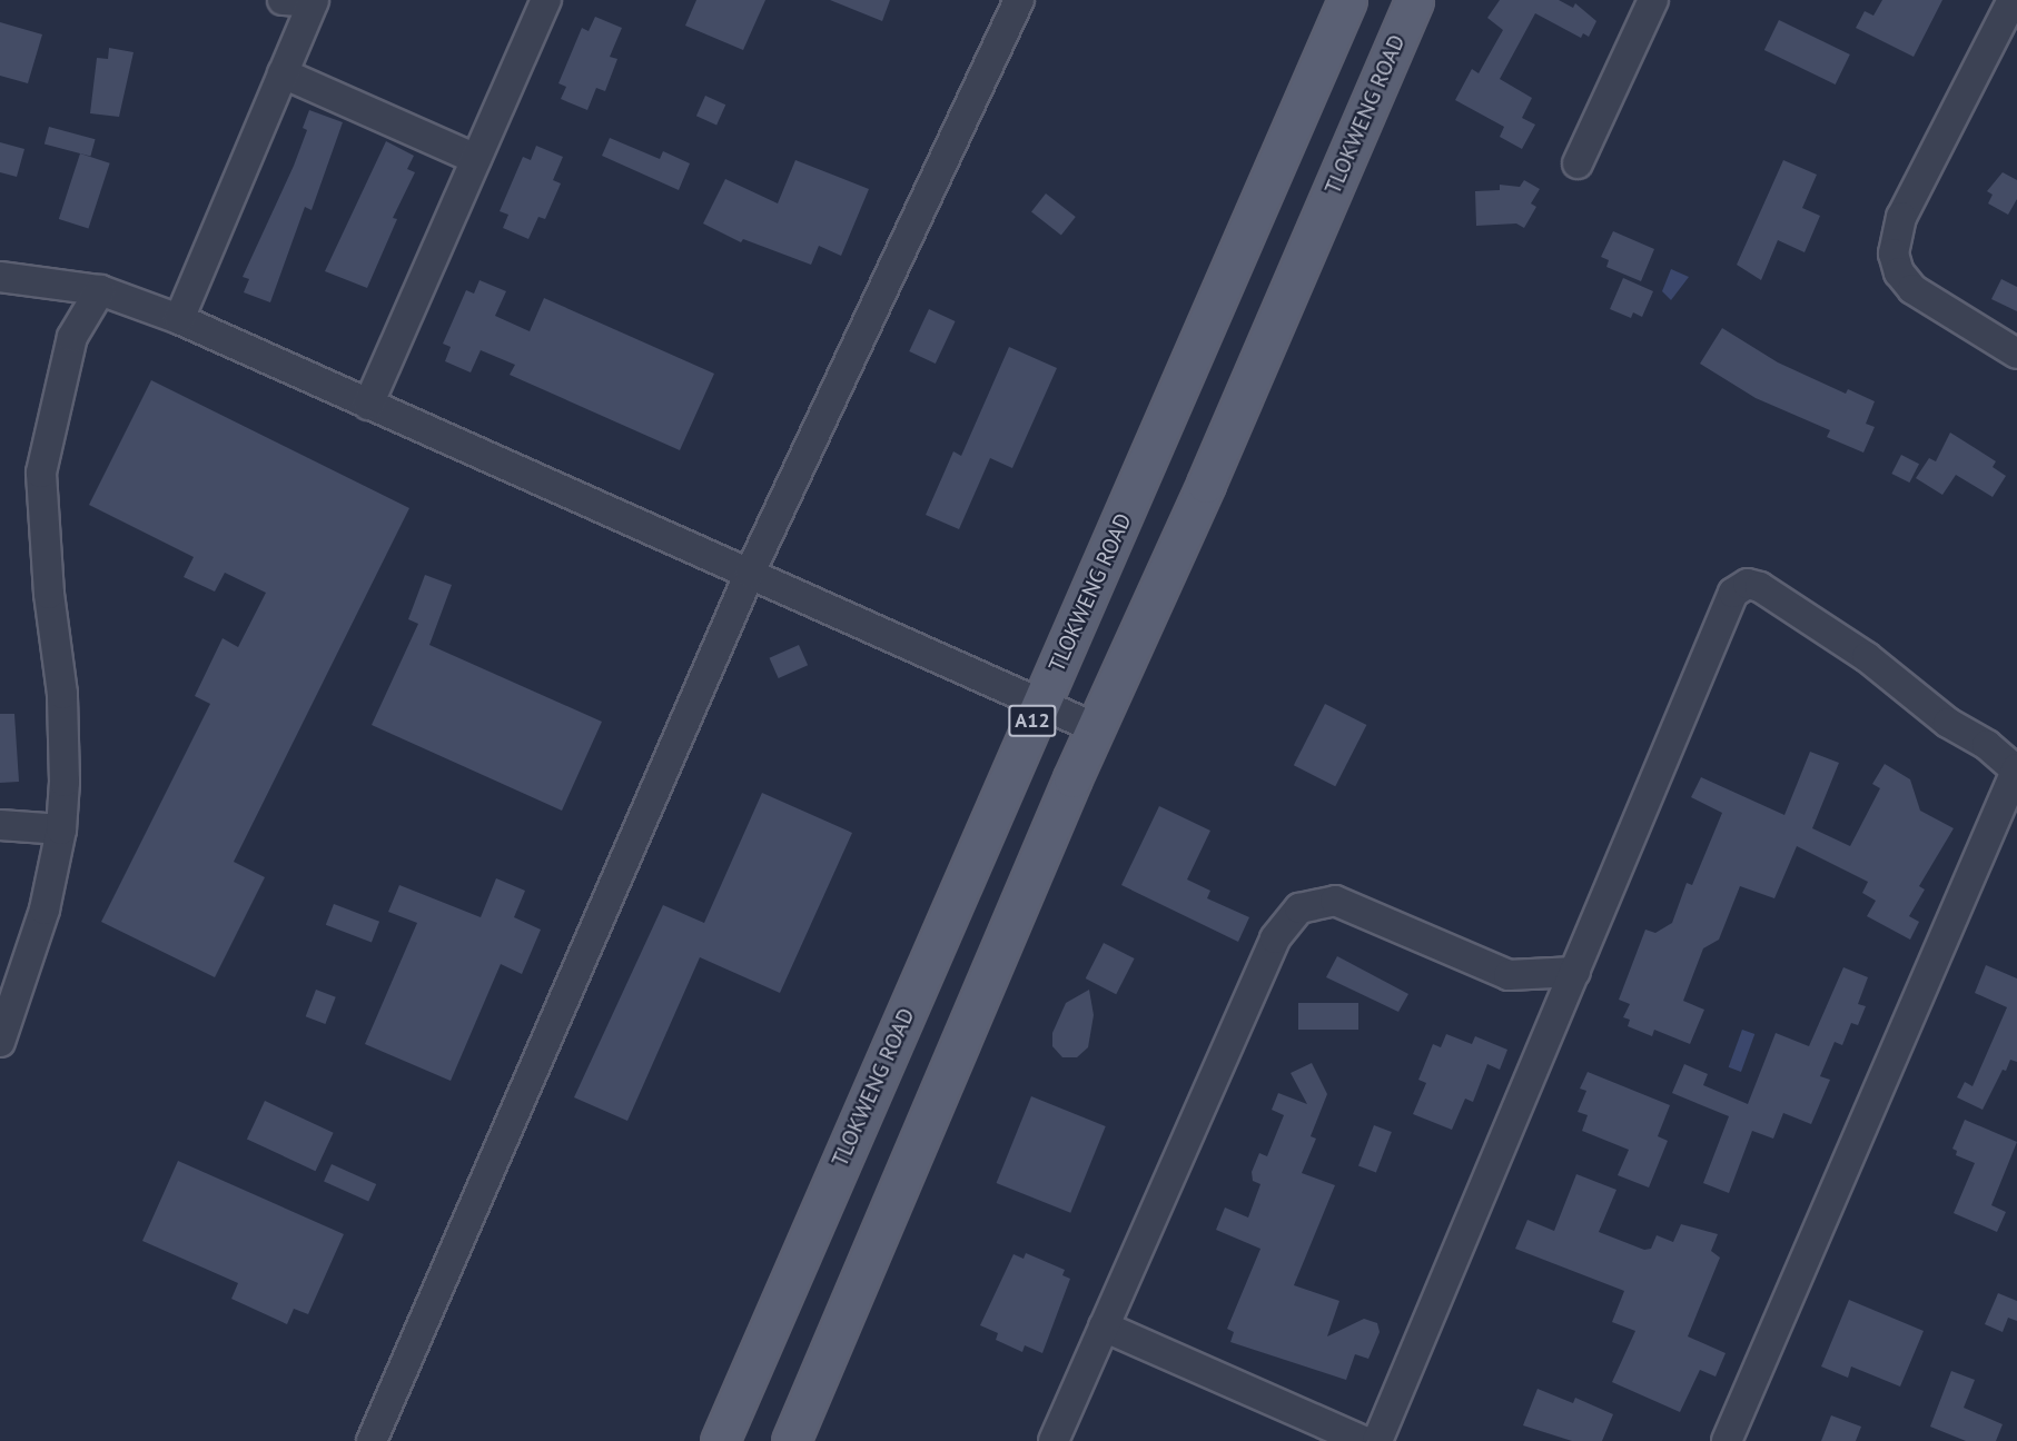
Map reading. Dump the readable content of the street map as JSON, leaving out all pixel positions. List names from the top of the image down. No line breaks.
{"streets":{"main road":["TLOKWENG ROAD","A12"]}}
